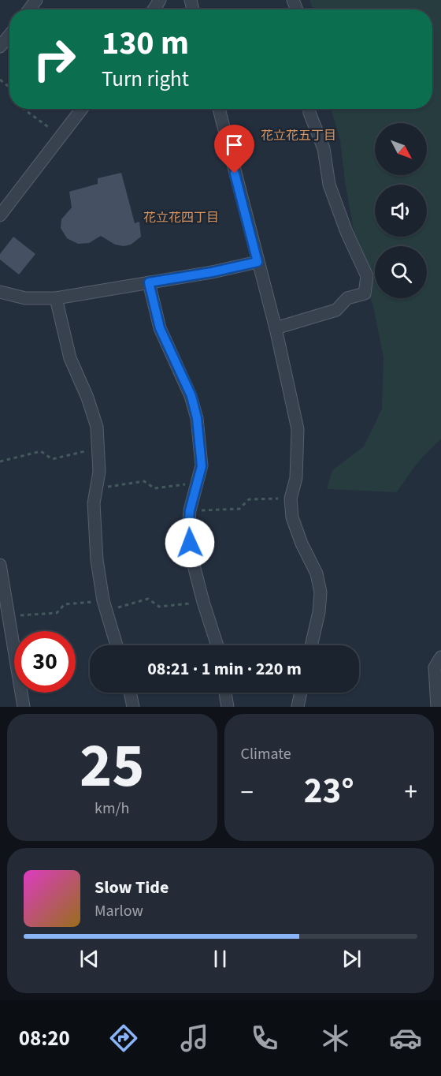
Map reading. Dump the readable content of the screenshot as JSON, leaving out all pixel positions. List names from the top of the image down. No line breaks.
{"districts":["花立花五丁目","花立花四丁目"],"north":"bottom right","page":{"turn":["130 m","Turn right"],"limit":"30","trip":"08:21 · 1 min · 220 m","tile":[["25","km/h"],"Climate"],"heat":["−","23°","+"],"song":["Slow Tide","Marlow"],"tabs":"08:20"}}
